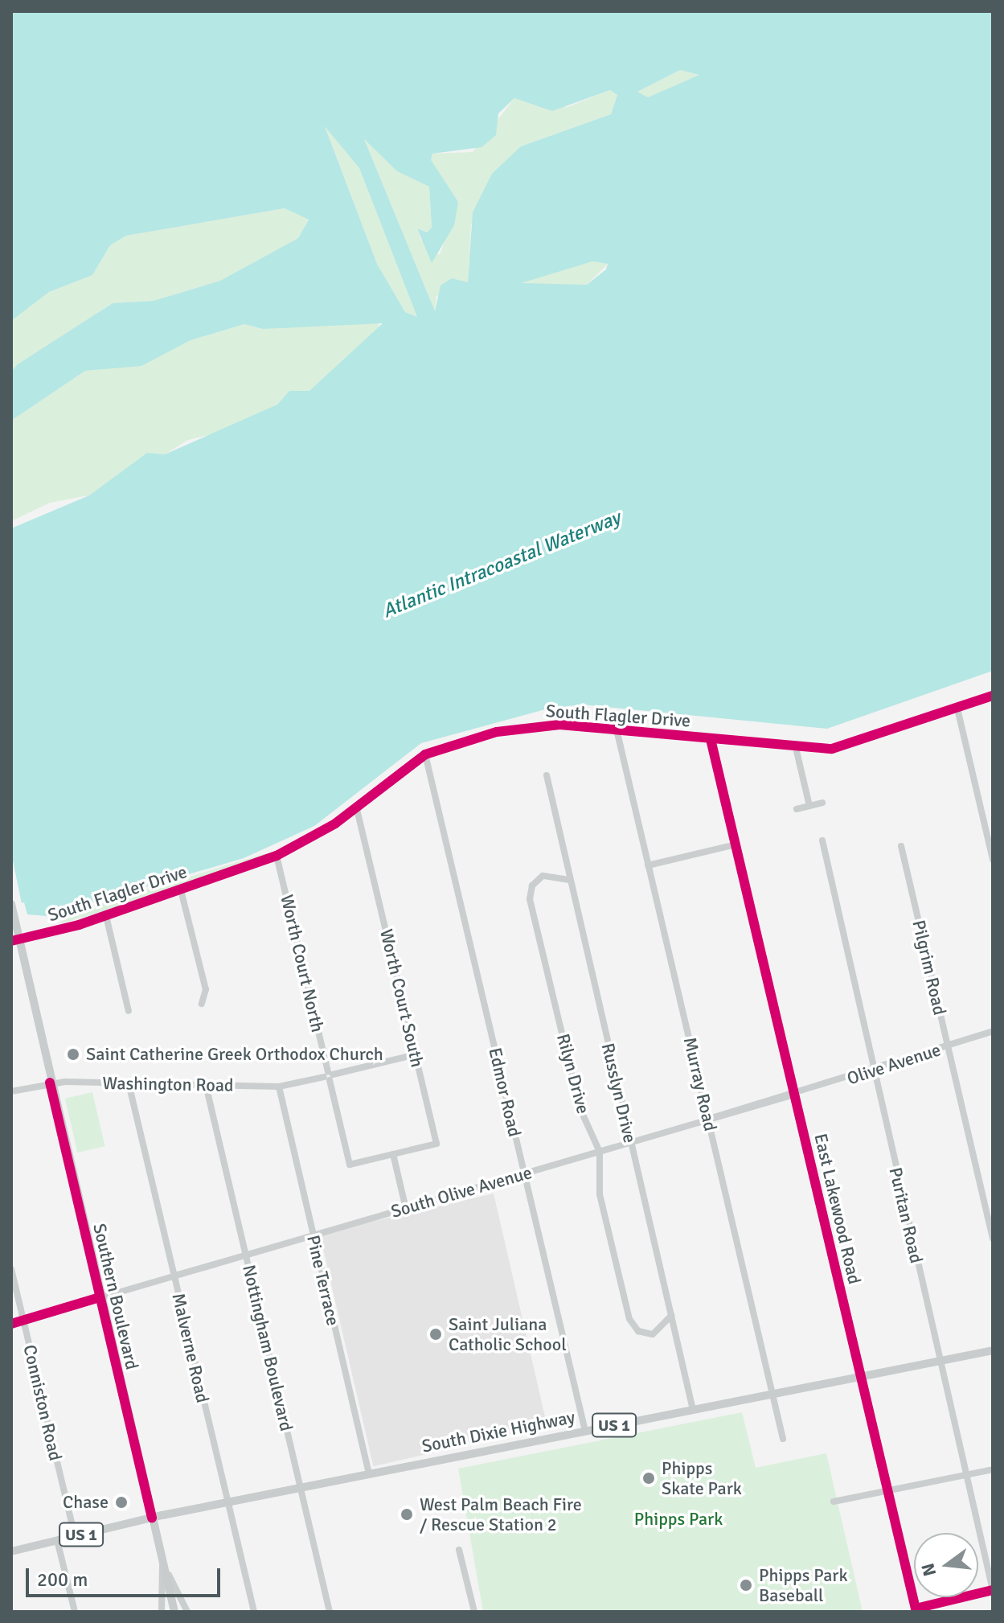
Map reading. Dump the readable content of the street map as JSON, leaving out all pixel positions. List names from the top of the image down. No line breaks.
{"streets":{"main road":["Southern Boulevard","US 1","South Dixie Highway"],"street":["South Flagler Drive","Worth Court North","Pilgrim Road","Worth Court South","Olive Avenue","Rilyn Drive","Washington Road","Murray Road","Edmor Road","Russlyn Drive","South Olive Avenue","East Lakewood Road","Puritan Road","Pine Terrace","Malverne Road","Nottingham Boulevard","Conniston Road"]},"crossings":[["South Flagler Drive","Worth Court North"],["South Flagler Drive","Worth Court South"],["South Flagler Drive","Murray Road"],["South Flagler Drive","Edmor Road"],["South Flagler Drive","East Lakewood Road"],["South Flagler Drive","Southern Boulevard"],["Worth Court North","Worth Court South"],["Worth Court North","Washington Road"],["Pilgrim Road","Olive Avenue"],["Worth Court South","Washington Road"],["Olive Avenue","Murray Road"],["Olive Avenue","South Olive Avenue"],["Olive Avenue","East Lakewood Road"],["Olive Avenue","Puritan Road"],["Rilyn Drive","Russlyn Drive"],["Rilyn Drive","South Olive Avenue"],["Washington Road","Pine Terrace"],["Washington Road","Southern Boulevard"],["Washington Road","Malverne Road"],["Washington Road","Nottingham Boulevard"],["Murray Road","South Olive Avenue"],["Murray Road","South Dixie Highway"],["Edmor Road","South Olive Avenue"],["Edmor Road","South Dixie Highway"],["Russlyn Drive","South Olive Avenue"],["Russlyn Drive","South Dixie Highway"],["South Olive Avenue","Pine Terrace"],["South Olive Avenue","Southern Boulevard"],["South Olive Avenue","Malverne Road"],["South Olive Avenue","Nottingham Boulevard"],["South Olive Avenue","Conniston Road"],["East Lakewood Road","Puritan Road"],["East Lakewood Road","South Dixie Highway"],["Puritan Road","South Dixie Highway"],["Pine Terrace","South Dixie Highway"],["Southern Boulevard","South Dixie Highway"],["Malverne Road","South Dixie Highway"],["Nottingham Boulevard","South Dixie Highway"],["Conniston Road","South Dixie Highway"]],"water":["Atlantic Intracoastal Waterway"],"parks":["Phipps Park"],"places":["Saint Catherine Greek Orthodox Church","Saint Juliana Catholic School","Phipps Skate Park","Chase","West Palm Beach Fire / Rescue Station 2","Phipps Park Baseball"],"scale_bar":"200 m","north":"left"}
